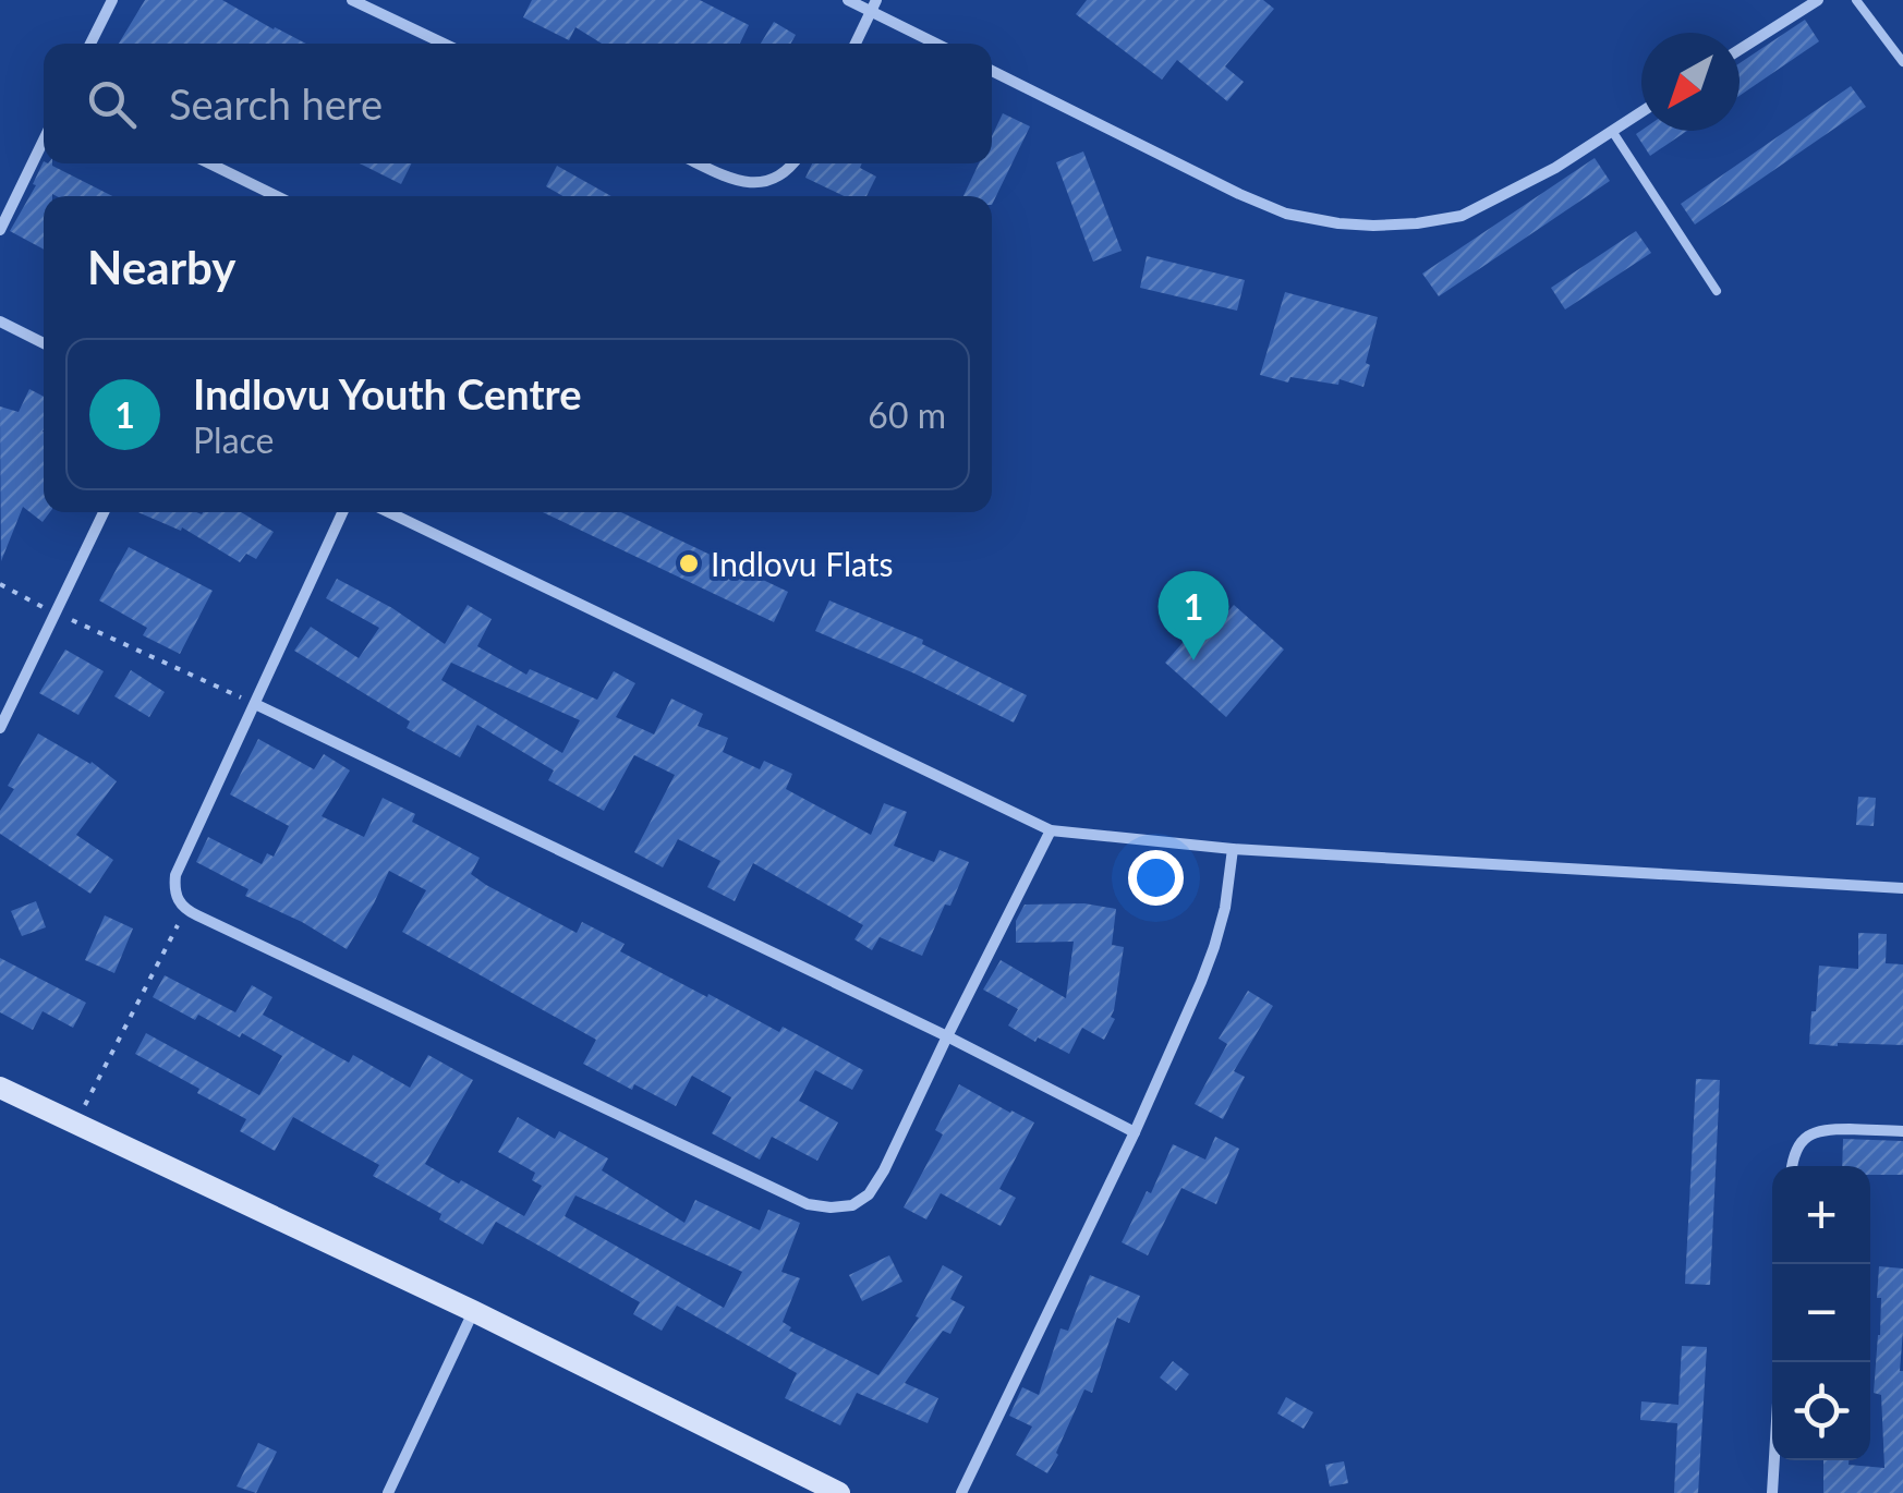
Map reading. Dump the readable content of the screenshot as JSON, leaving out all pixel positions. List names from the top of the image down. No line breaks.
{"places":["Indlovu Flats"],"north":"bottom left","page":{"search":"Search here","heading":"Nearby","list":[{"mark":"1","name":"Indlovu Youth Centre","note":"Place","value":"60 m"}],"pins":"1","map_buttons":["+","−"]}}
